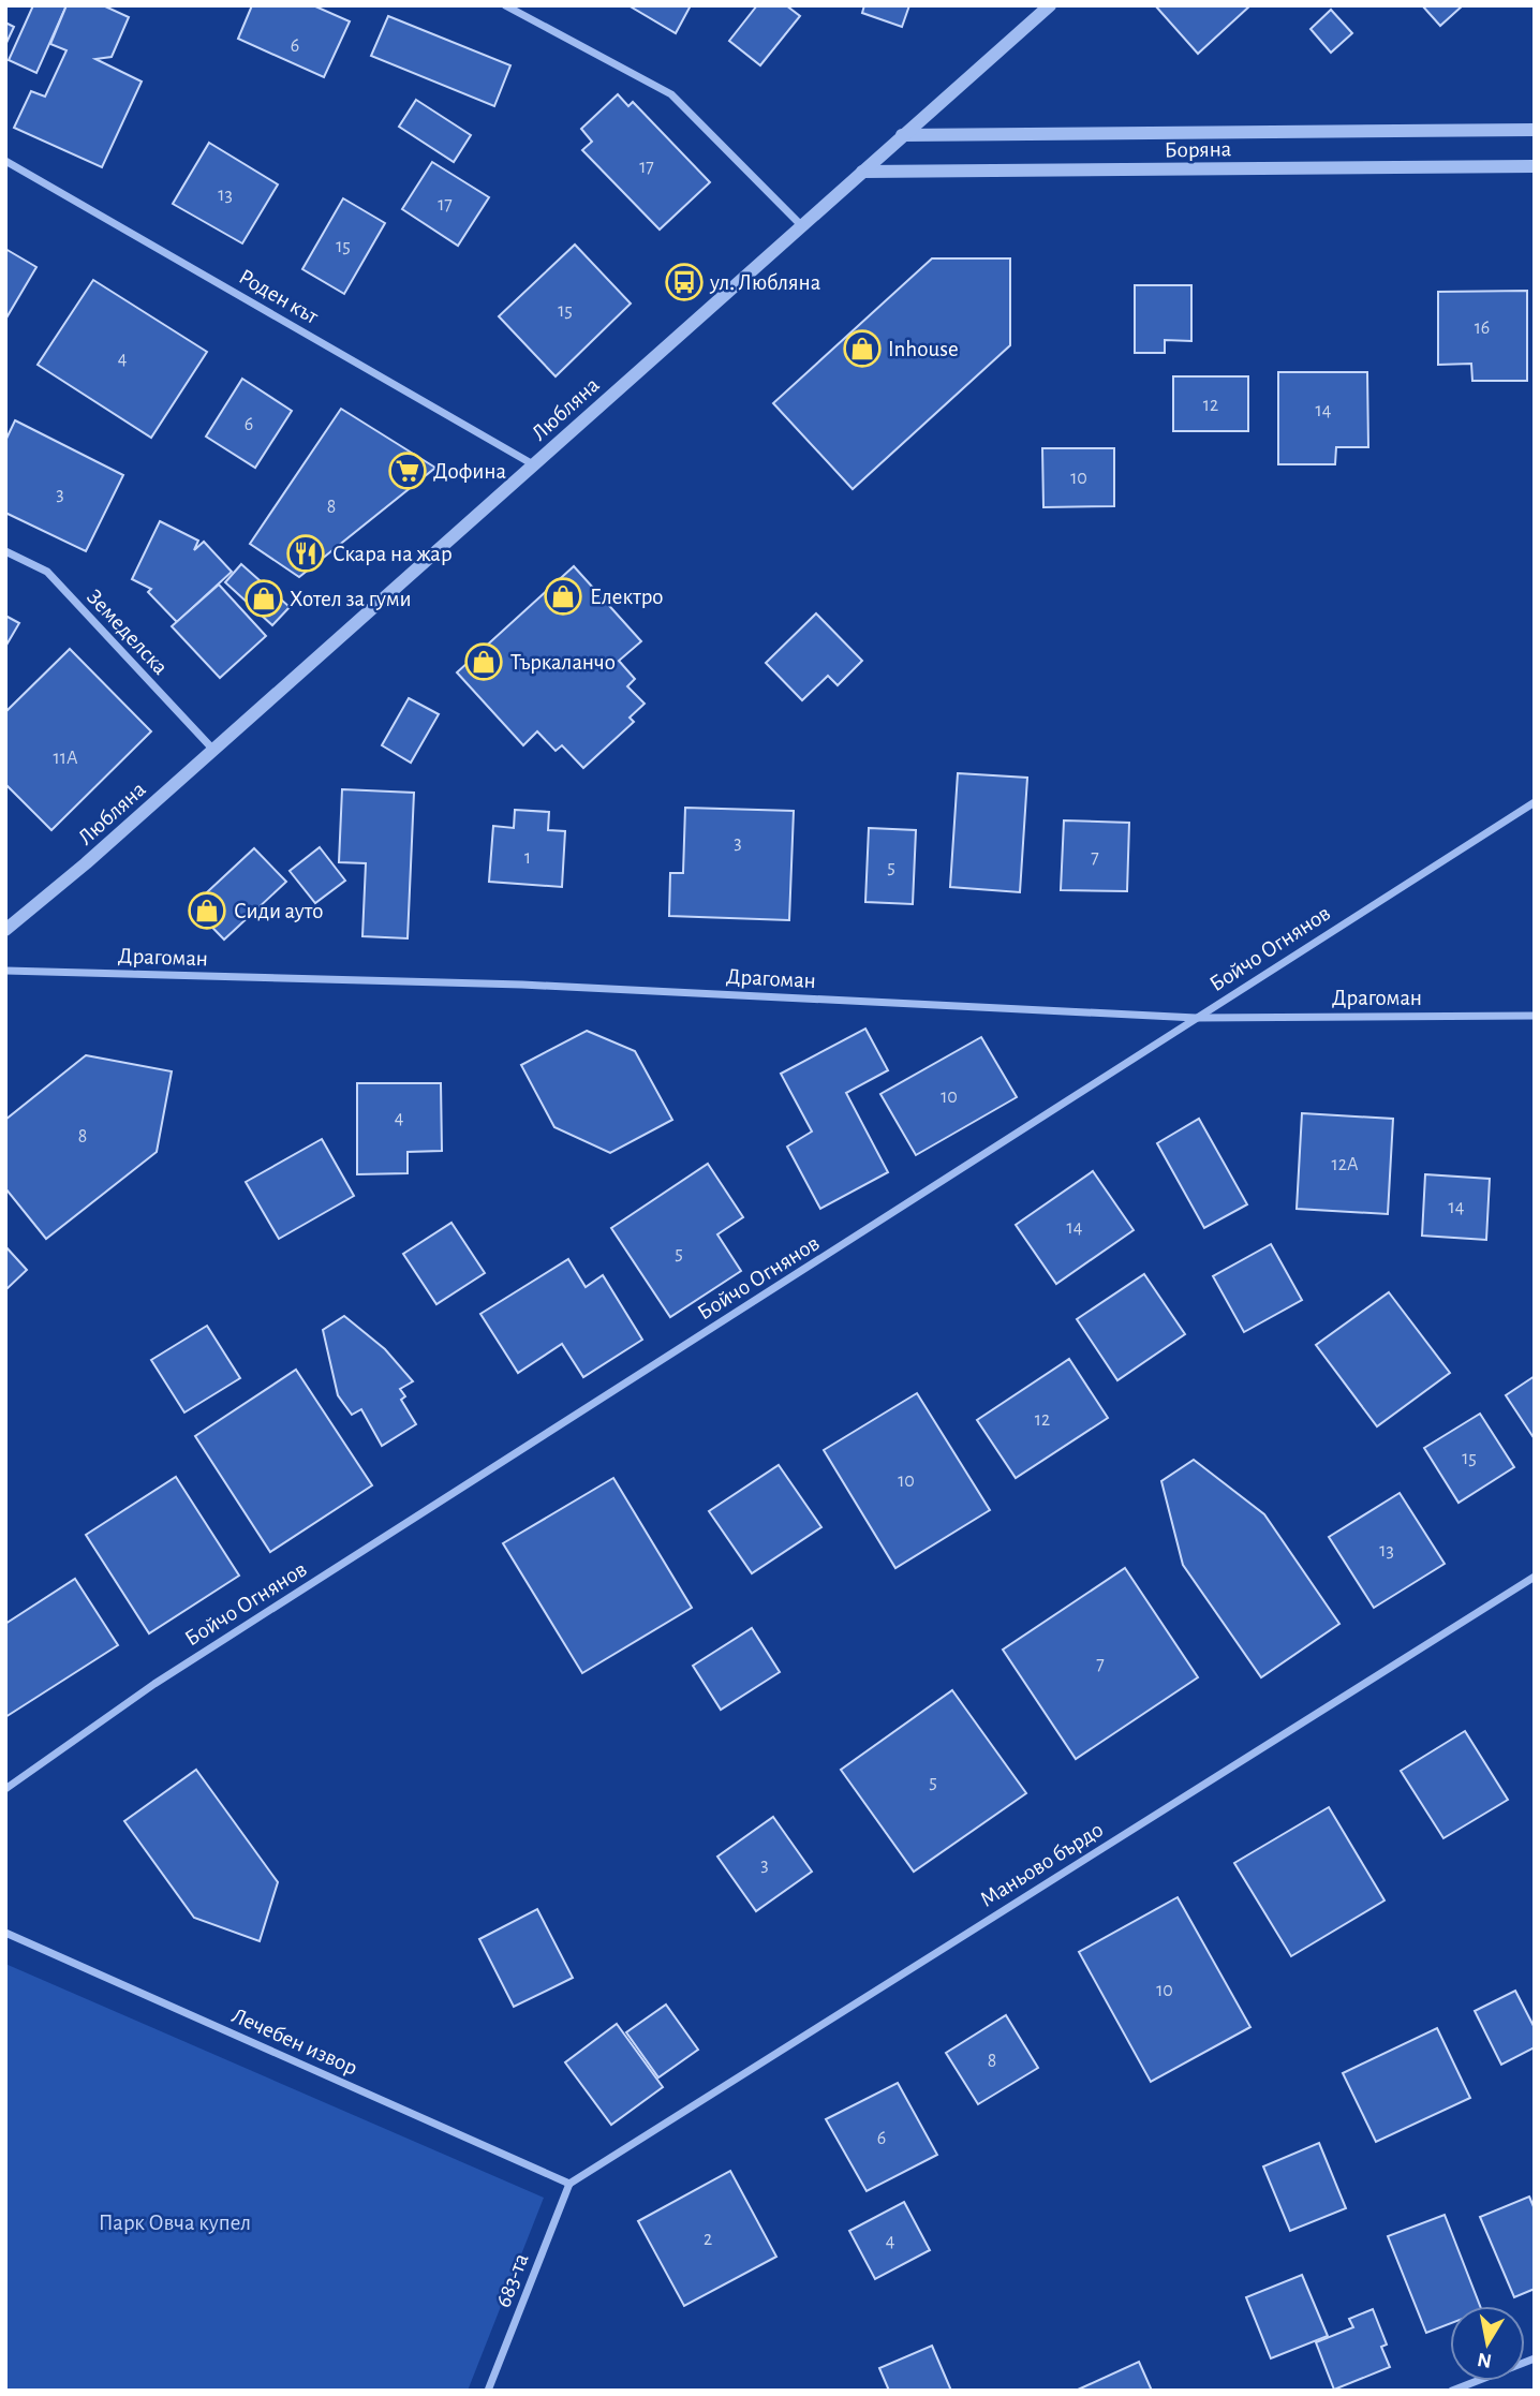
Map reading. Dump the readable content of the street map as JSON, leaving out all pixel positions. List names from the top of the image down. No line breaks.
{"streets":{"street":["Боряна","Роден кът","Любляна","Земеделска","Бойчо Огнянов","Драгоман","Маньово бърдо","Лечебен извор","683-та"]},"crossings":[["Боряна","Любляна"],["Роден кът","Любляна"],["Любляна","Земеделска"],["Бойчо Огнянов","Драгоман"],["Маньово бърдо","Лечебен извор"],["Маньово бърдо","683-та"],["Лечебен извор","683-та"]],"parks":["Парк Овча купел"],"places":{"bus stop":["ул. Любляна"],"shop":["Inhouse","Електро","Хотел за гуми","Търкаланчо","Сиди ауто"],"supermarket":["Дофина"],"restaurant":["Скара на жар"]},"house_numbers":["6","17","13","17","15","15","16","4","12","14","6","10","3","8","11А","3","1","7","5","10","4","8","12А","14","14","5","12","15","10","13","7","5","3","10","8","6","2","4"],"north":"bottom"}
